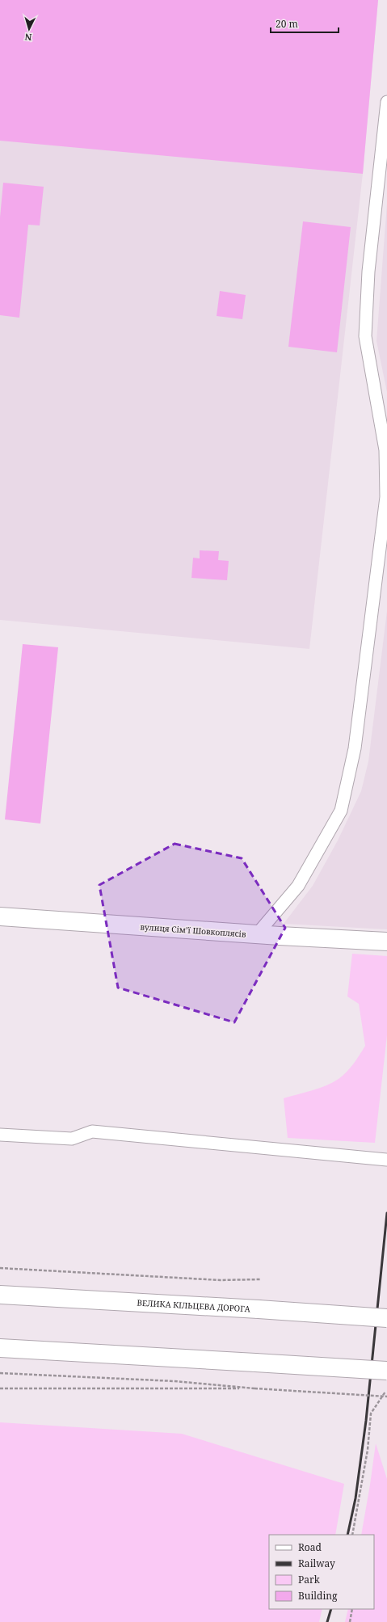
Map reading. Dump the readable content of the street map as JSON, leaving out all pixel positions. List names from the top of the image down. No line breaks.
{"streets":{"main road":["вулиця Сімʼї Шовкоплясів","ВЕЛИКА КІЛЬЦЕВА ДОРОГА"]},"legend":["Road","Railway","Park","Building"],"scale_bar":"20 m","north":"bottom"}
